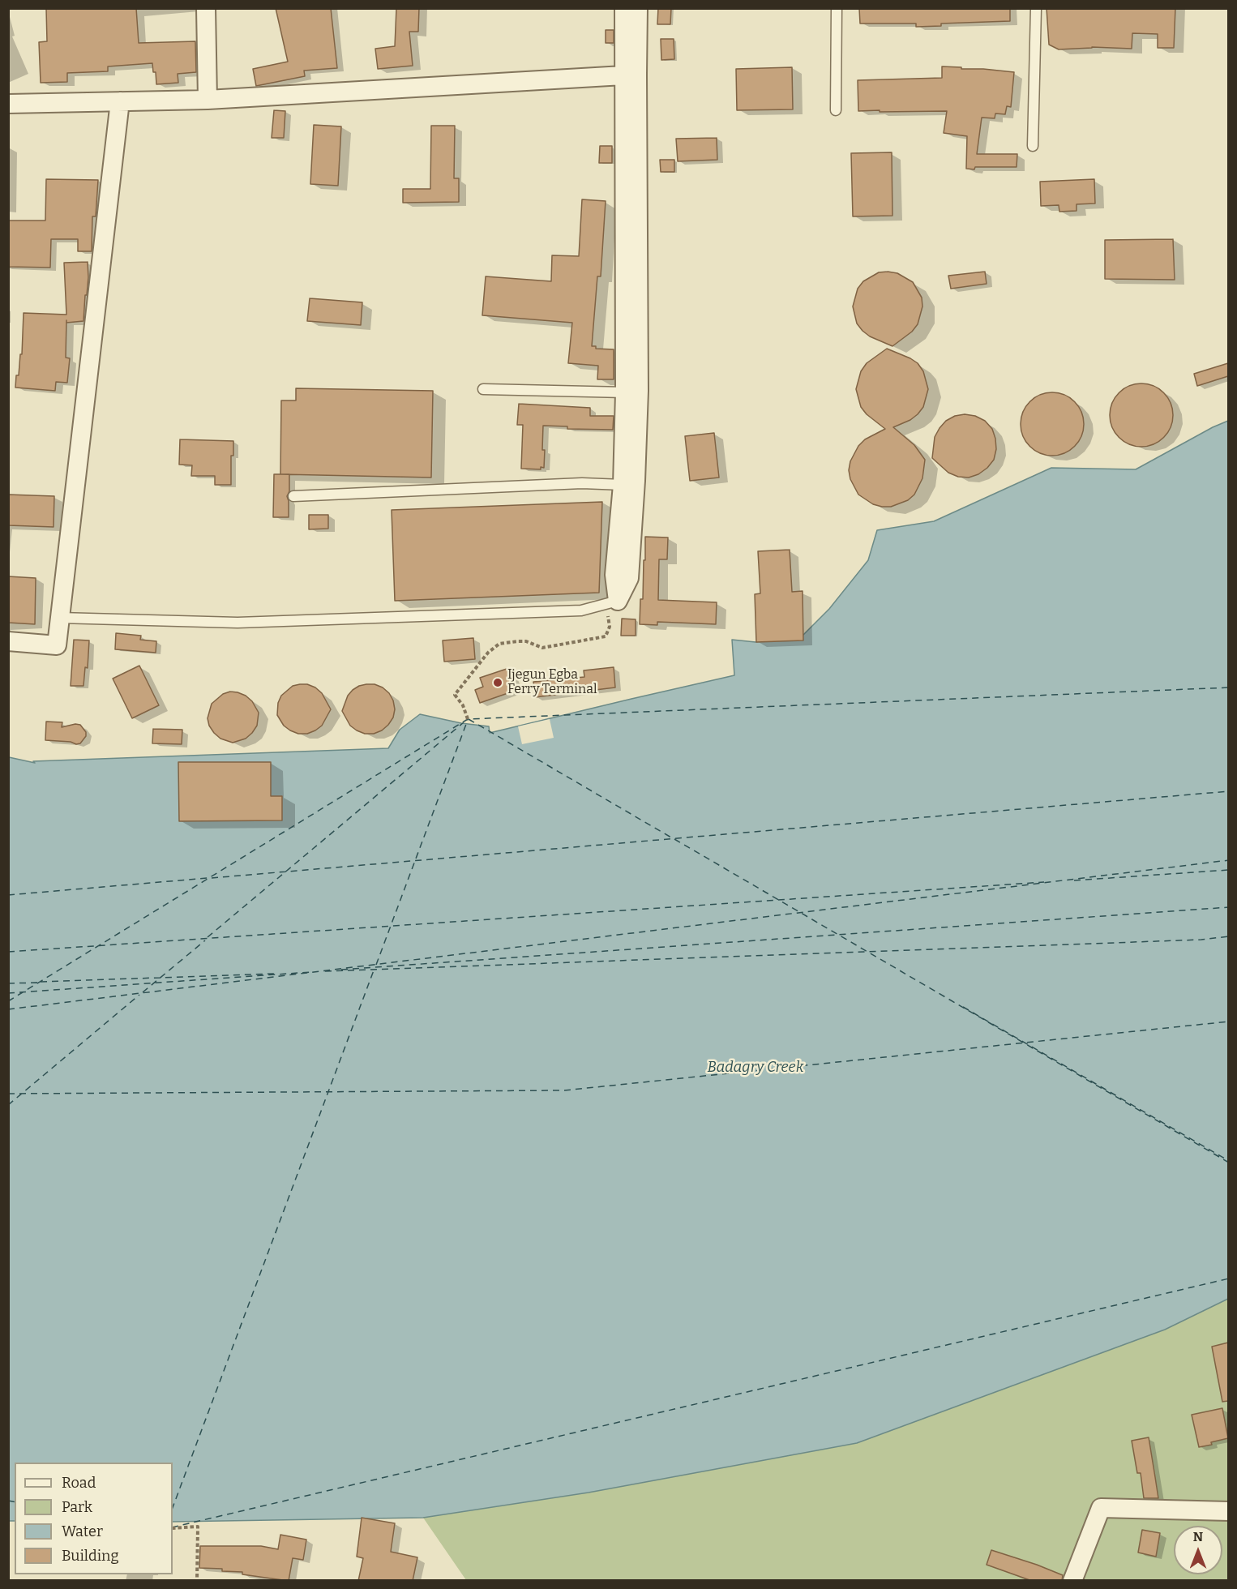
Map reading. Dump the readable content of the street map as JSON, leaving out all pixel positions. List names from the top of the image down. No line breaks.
{"water":["Badagry Creek"],"places":["Ijegun Egba Ferry Terminal"],"legend":["Road","Park","Water","Building"],"north":"top"}
